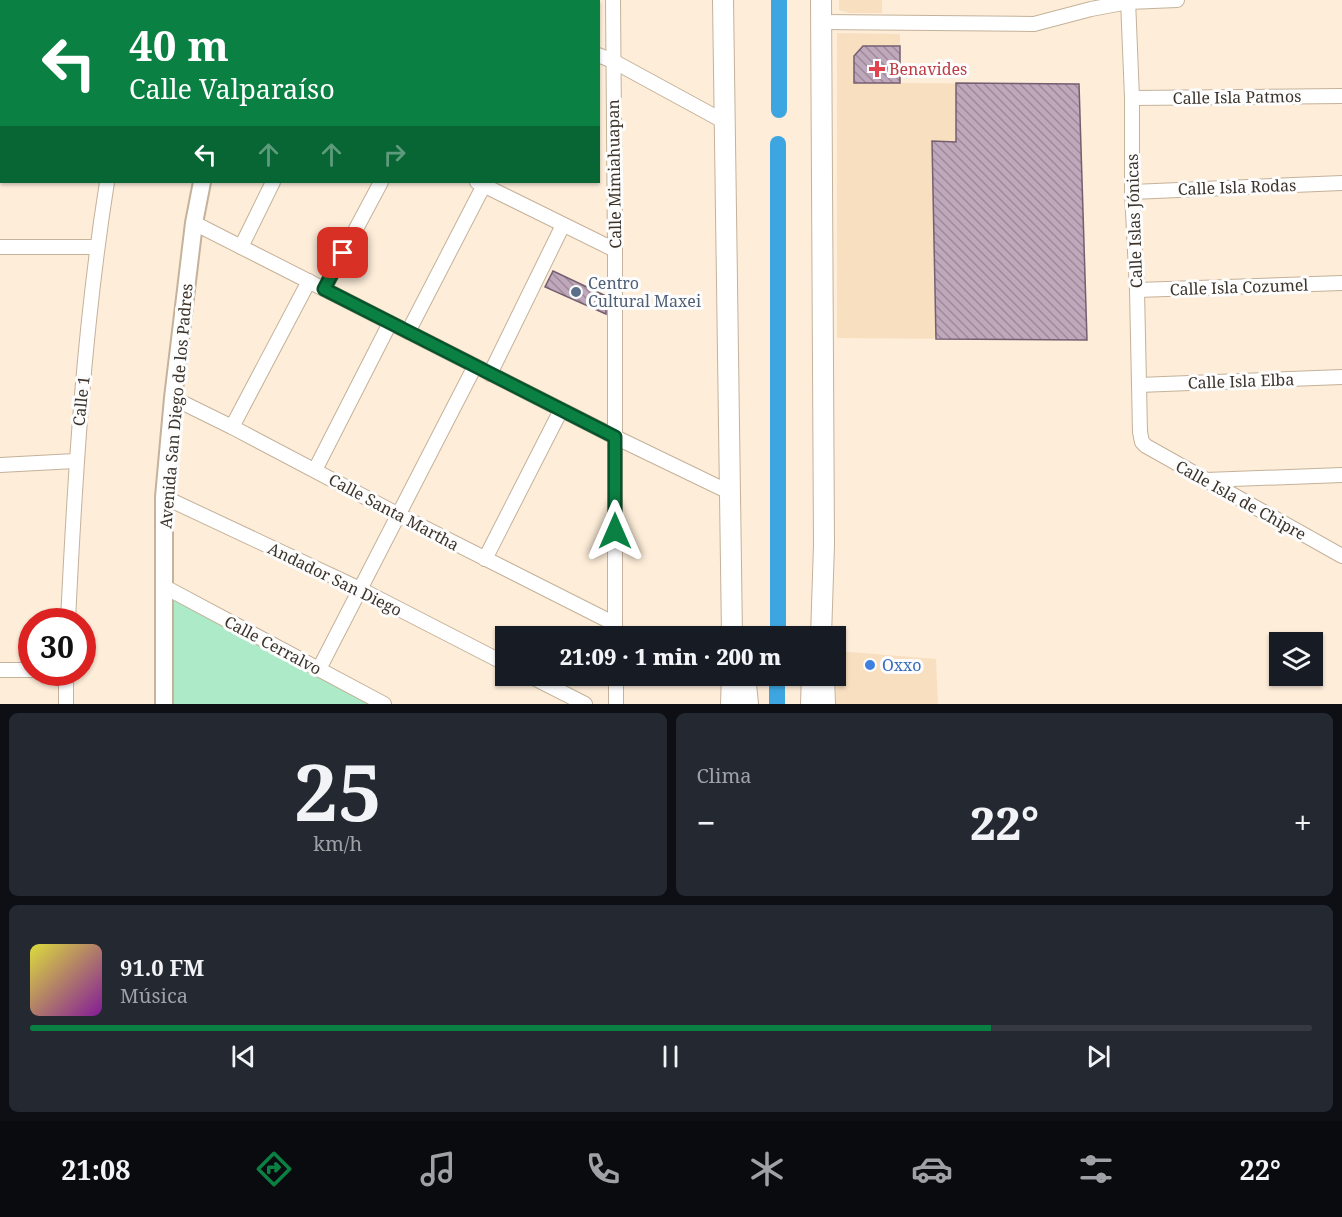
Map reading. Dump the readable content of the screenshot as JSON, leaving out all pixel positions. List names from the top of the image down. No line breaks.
{"streets":{"street":["Calle Isla Patmos","Calle Mimiahuapan","Calle Isla Rodas","Calle Islas Jónicas","Calle Isla Cozumel","Calle Isla Elba","Calle 1","Avenida San Diego de los Padres","Calle Isla de Chipre","Calle Santa Martha","Andador San Diego","Calle Cerralvo"]},"crossings":[["Calle Isla Patmos","Calle Islas Jónicas"],["Calle Isla Rodas","Calle Islas Jónicas"],["Calle Islas Jónicas","Calle Isla Cozumel"],["Calle Islas Jónicas","Calle Isla Elba"],["Calle Islas Jónicas","Calle Isla de Chipre"],["Avenida San Diego de los Padres","Calle Santa Martha"],["Avenida San Diego de los Padres","Andador San Diego"],["Avenida San Diego de los Padres","Calle Cerralvo"]],"places":{"health":["Benavides"],"other":["Centro Cultural Maxei","Oxxo"]},"page":{"turn":["40 m","Calle Valparaíso"],"limit":"30","trip":"21:09 · 1 min · 200 m","tile":[["25","km/h"],"Clima"],"heat":["−","22°","+"],"song":["91.0 FM","Música"],"tabs":["21:08","22°"]}}
